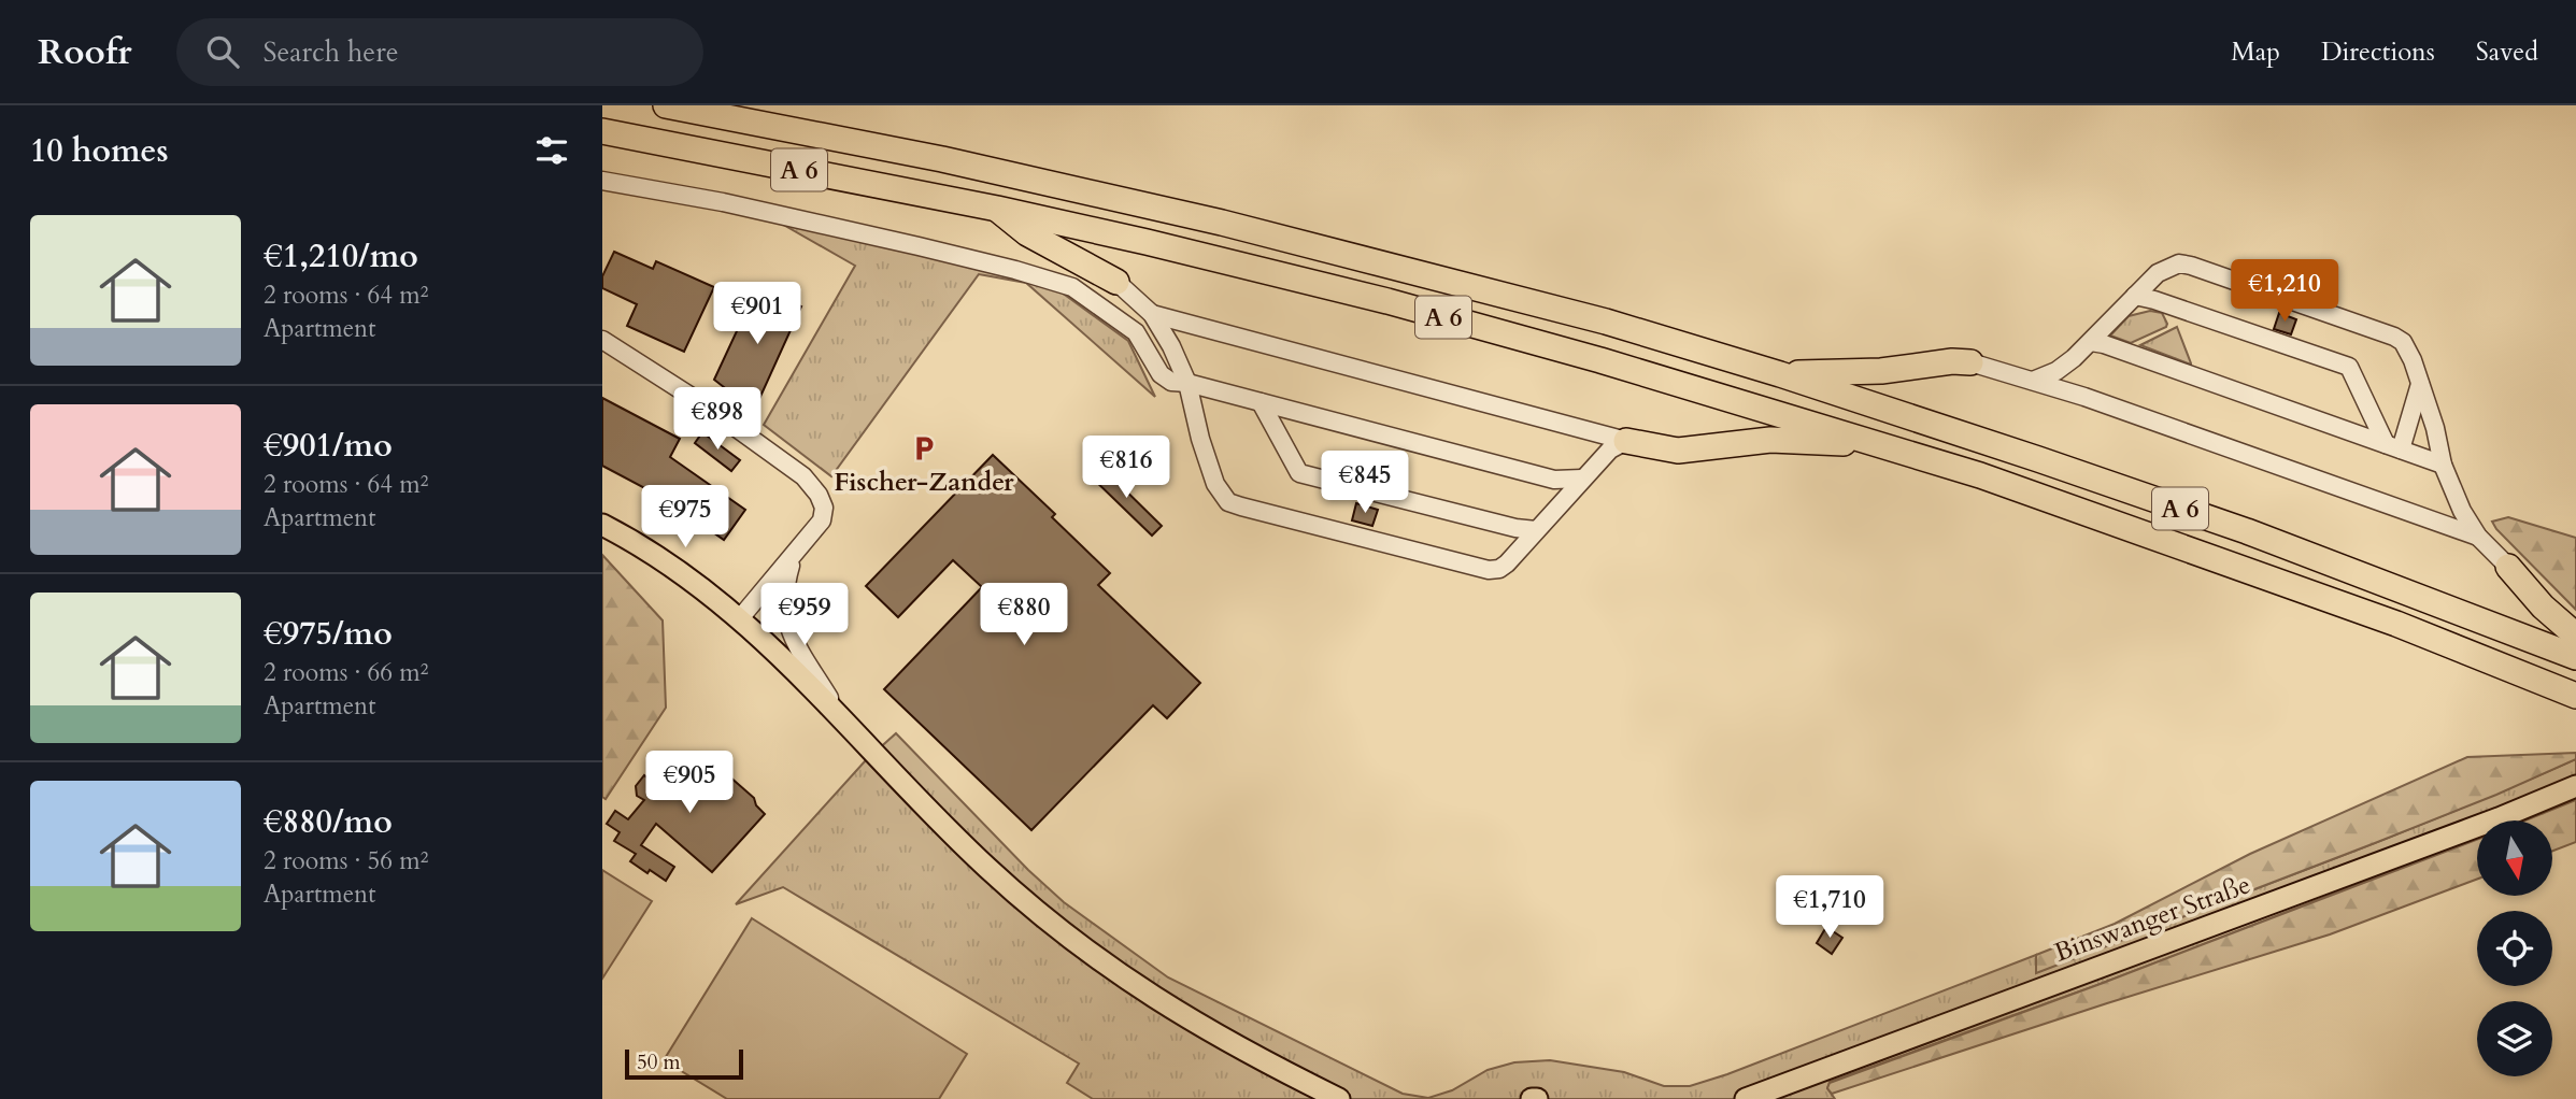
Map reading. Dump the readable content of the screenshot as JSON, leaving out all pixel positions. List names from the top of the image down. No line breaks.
{"streets":{"highway":["A 6"],"main road":["Binswanger Straße"]},"places":{"parking":["Fischer-Zander"]},"scale_bar":"50 m","north":"bottom","page":{"header":"Roofr","search":"Search here","nav":["Map","Directions","Saved"],"heading":"10 homes","list":[{"name":"€1,210/mo","note":"2 rooms · 64 m² · Apartment"},{"name":"€901/mo","note":"2 rooms · 64 m² · Apartment"},{"name":"€975/mo","note":"2 rooms · 66 m² · Apartment"},{"name":"€880/mo","note":"2 rooms · 56 m² · Apartment"}],"price":["€1,210","€901","€898","€816","€845","€975","€959","€880","€905","€1,710"],"scale":"50 m"}}
